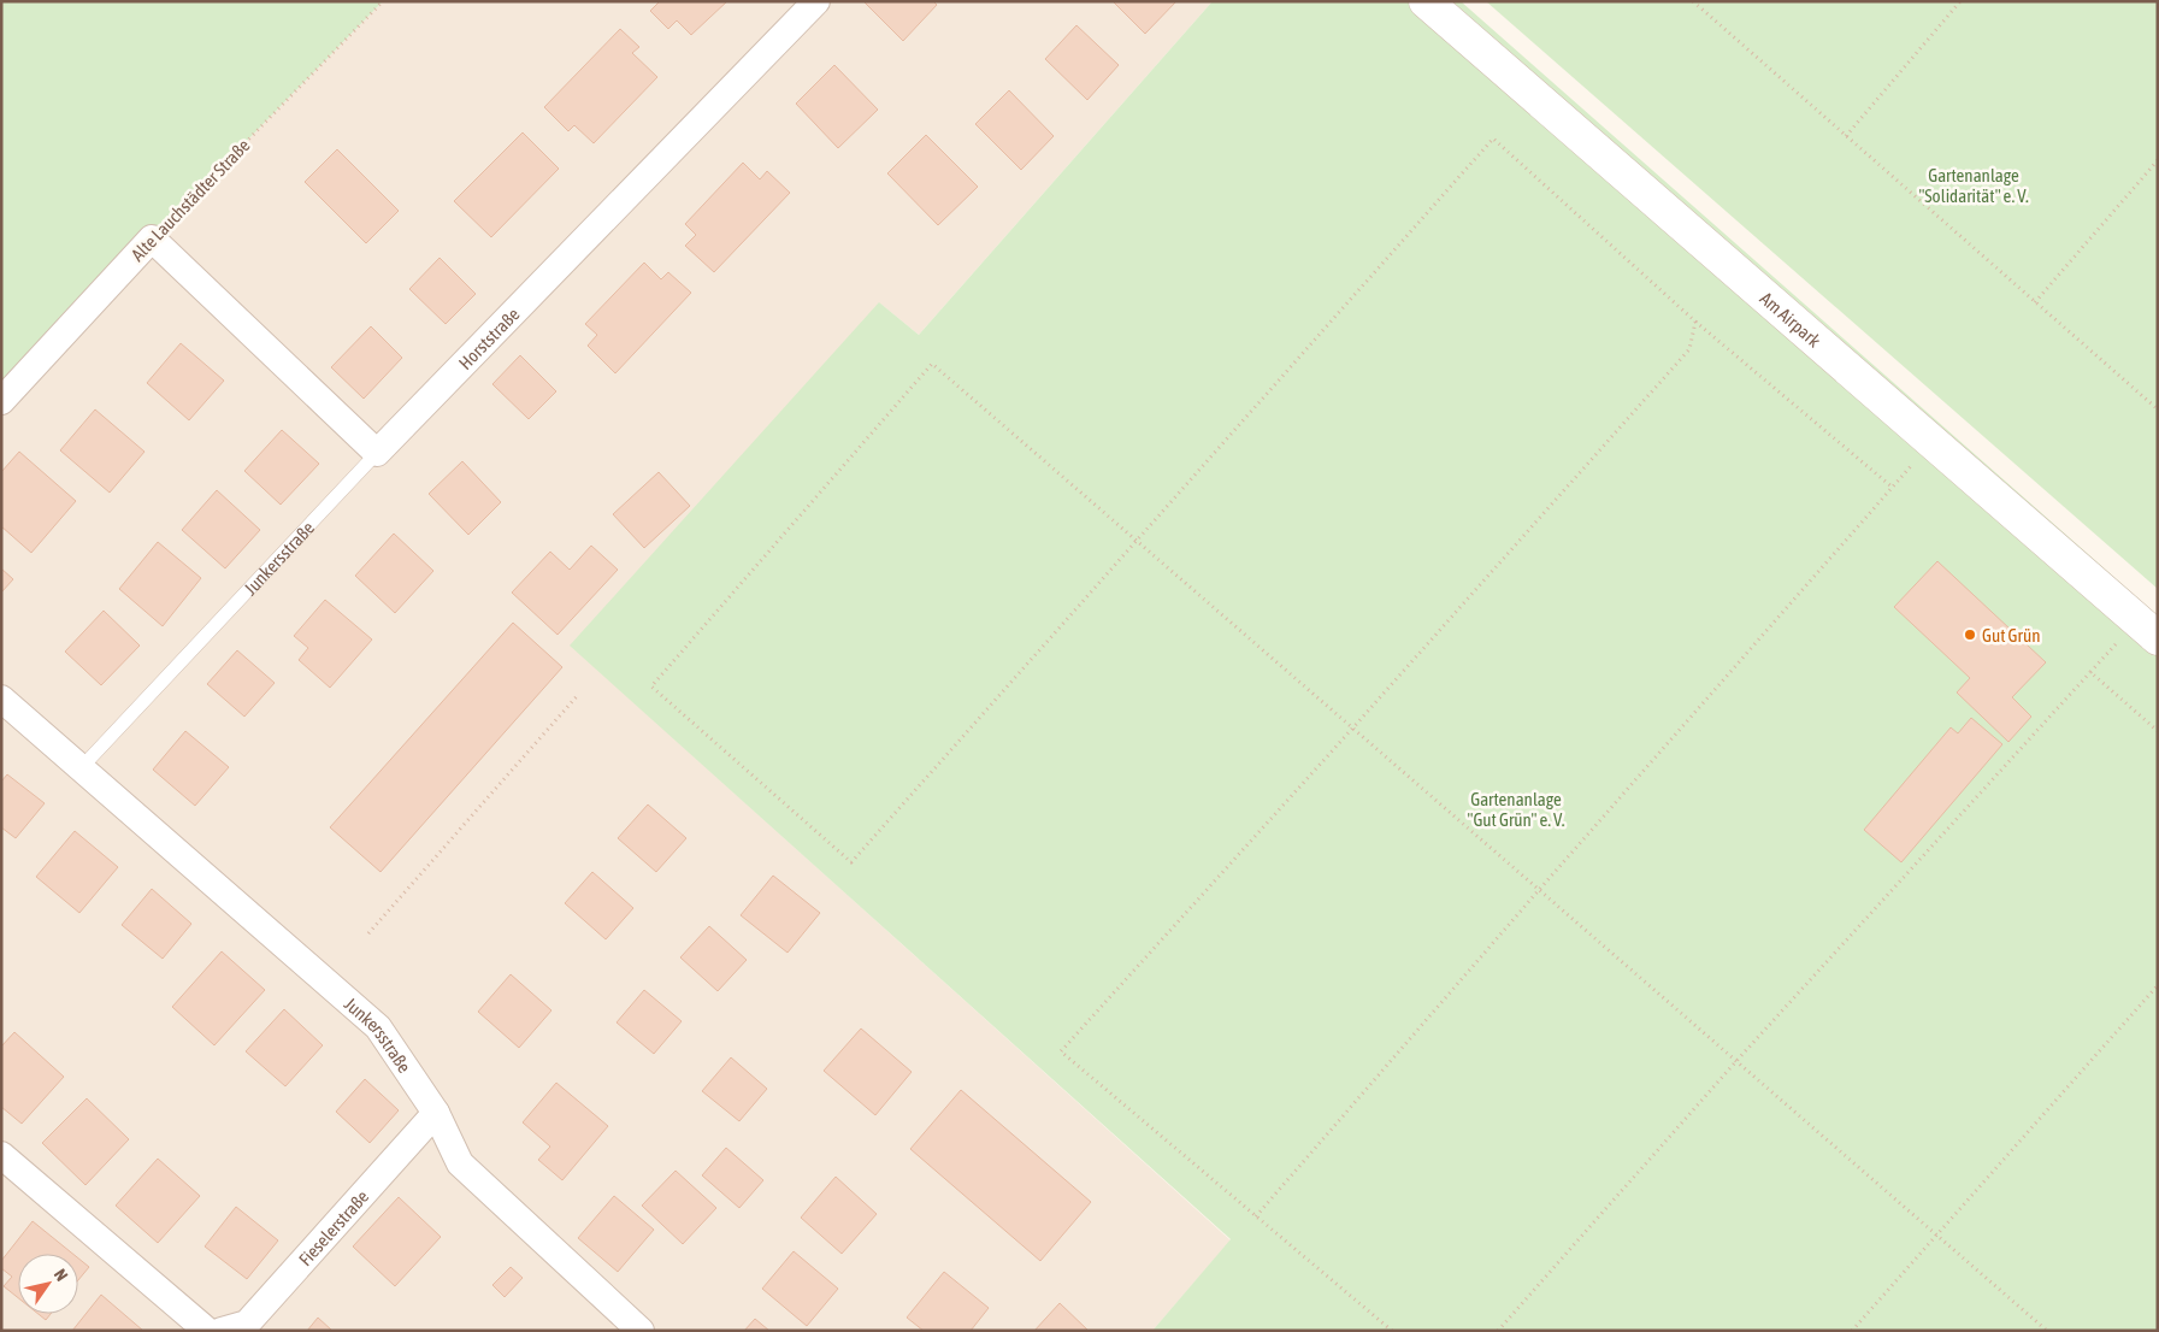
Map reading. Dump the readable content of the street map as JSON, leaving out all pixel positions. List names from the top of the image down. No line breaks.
{"streets":{"street":["Alte Lauchstädter Straße","Am Airpark","Horststraße","Junkersstraße","Fieselerstraße"]},"crossings":[["Horststraße","Junkersstraße"],["Junkersstraße","Fieselerstraße"]],"parks":["Gartenanlage \"Solidarität\" e. V.","Gartenanlage \"Gut Grün\" e. V."],"places":["Gut Grün"],"north":"top right"}
